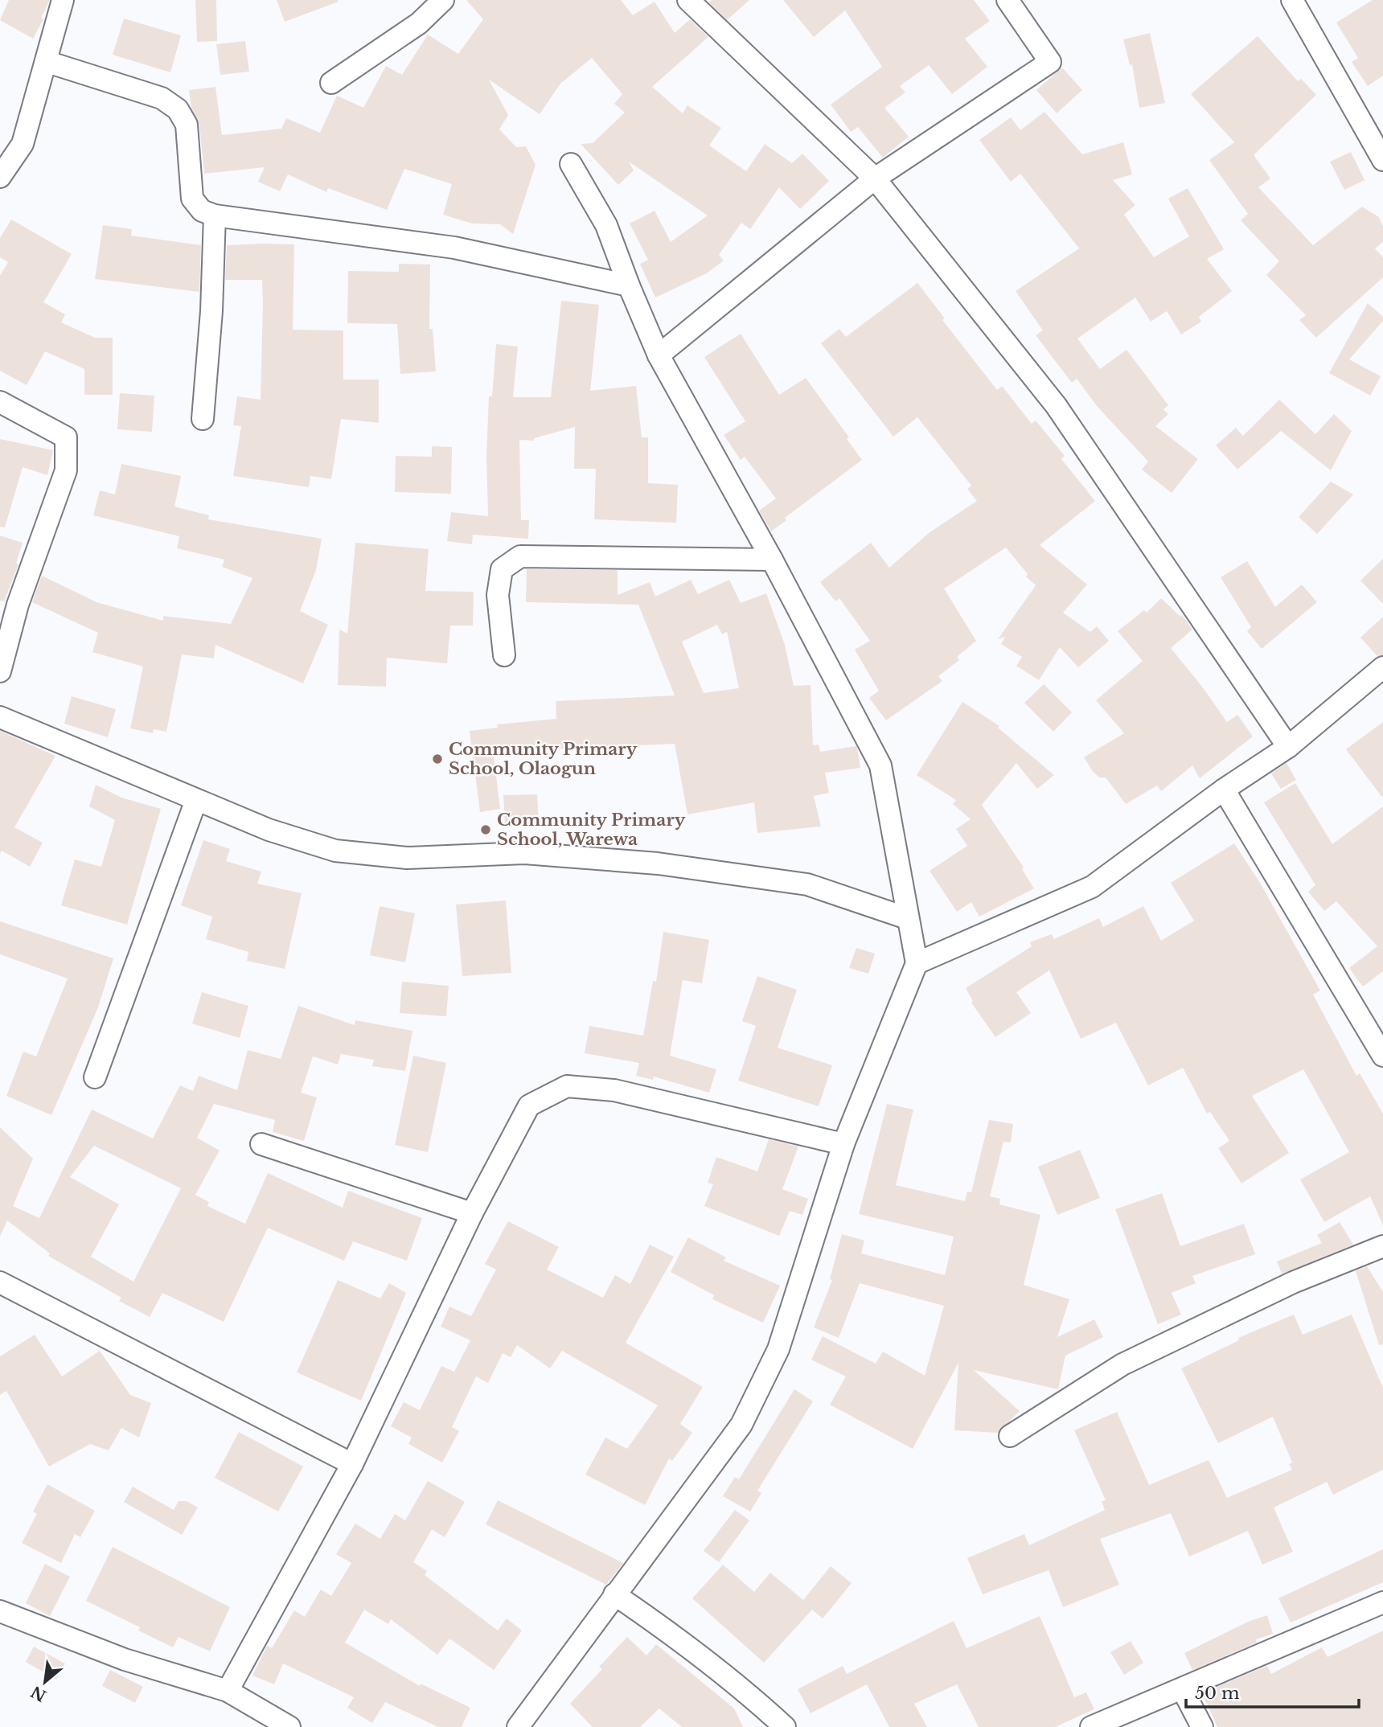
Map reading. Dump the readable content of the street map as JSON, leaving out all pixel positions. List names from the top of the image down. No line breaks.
{"places":["Community Primary School, Olaogun","Community Primary School, Warewa"],"scale_bar":"50 m","north":"bottom left"}
